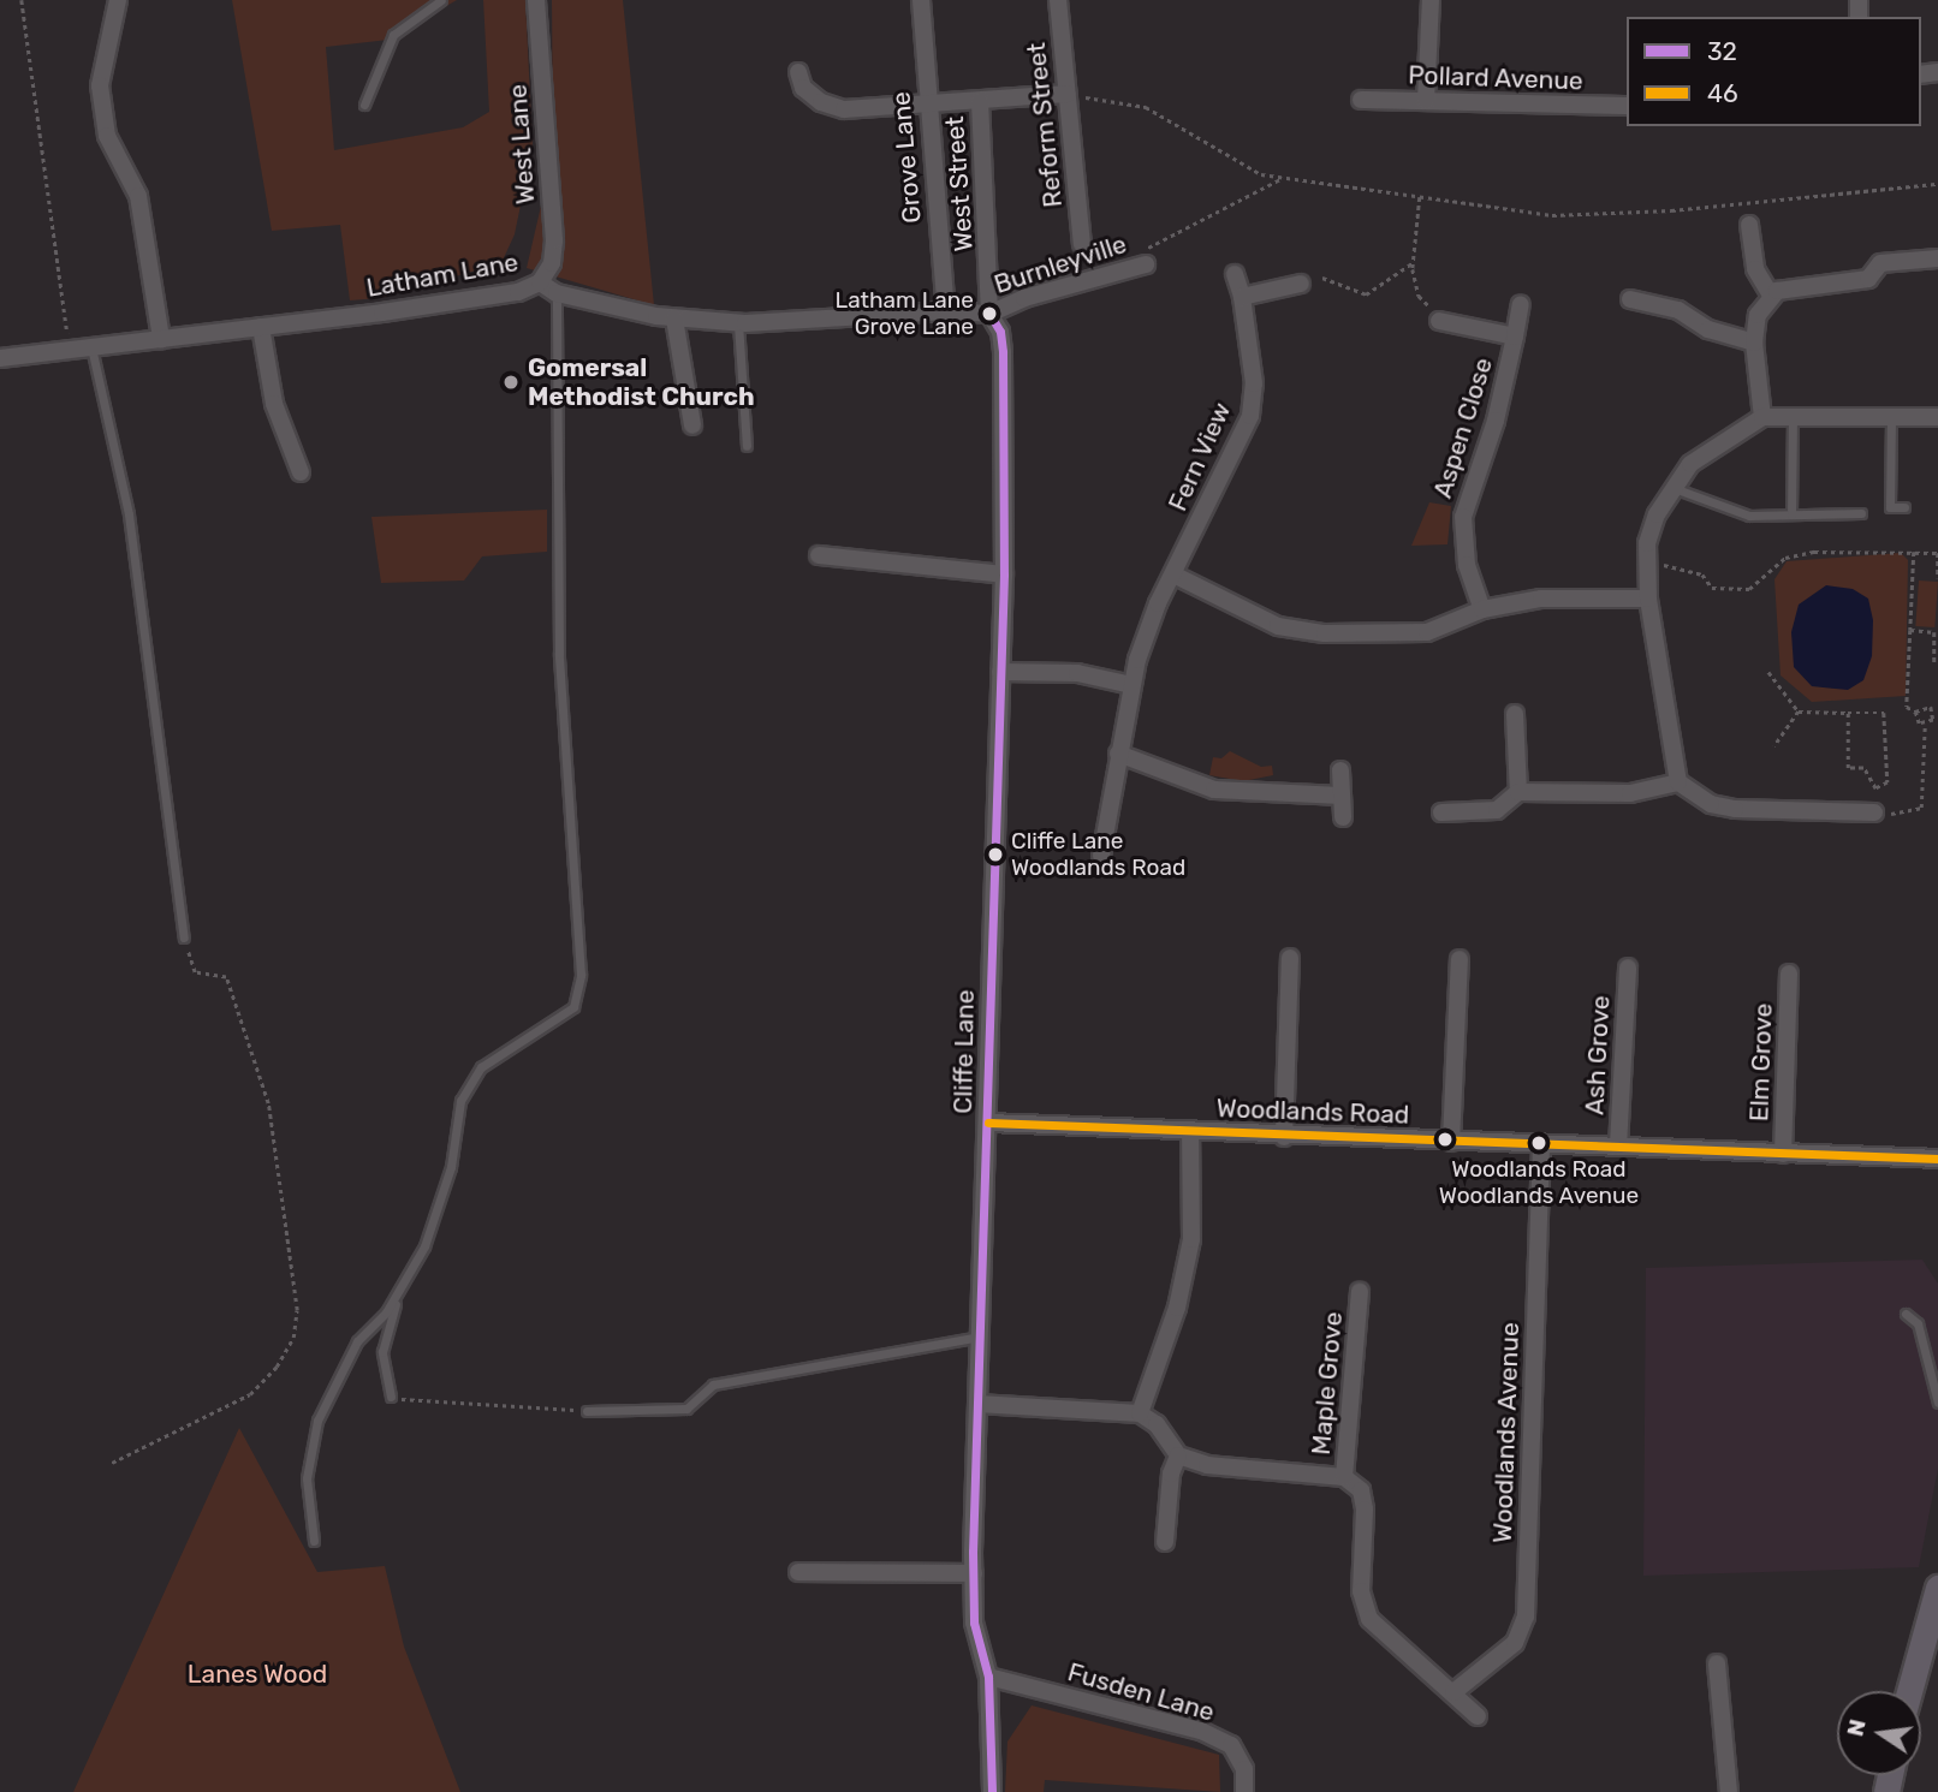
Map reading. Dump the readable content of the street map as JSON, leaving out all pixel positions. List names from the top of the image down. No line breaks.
{"streets":{"street":["Pollard Avenue","Reform Street","West Lane","Grove Lane","West Street","Burnleyville","Latham Lane","Aspen Close","Fern View","Cliffe Lane","Ash Grove","Elm Grove","Woodlands Road","Maple Grove","Woodlands Avenue","Fusden Lane"]},"crossings":[["West Lane","Latham Lane"],["Grove Lane","Latham Lane"],["West Street","Burnleyville"],["West Street","Latham Lane"],["West Street","Cliffe Lane"],["Burnleyville","Latham Lane"],["Burnleyville","Cliffe Lane"],["Latham Lane","Cliffe Lane"],["Cliffe Lane","Woodlands Road"],["Cliffe Lane","Fusden Lane"],["Ash Grove","Woodlands Road"],["Elm Grove","Woodlands Road"],["Woodlands Road","Woodlands Avenue"]],"parks":["Lanes Wood"],"places":["Latham Lane Grove Lane","Gomersal Methodist Church","Cliffe Lane Woodlands Road","Woodlands Road Woodlands Avenue"],"lines":["transit line 32","transit line 46"],"legend":["32","46"],"north":"left"}
